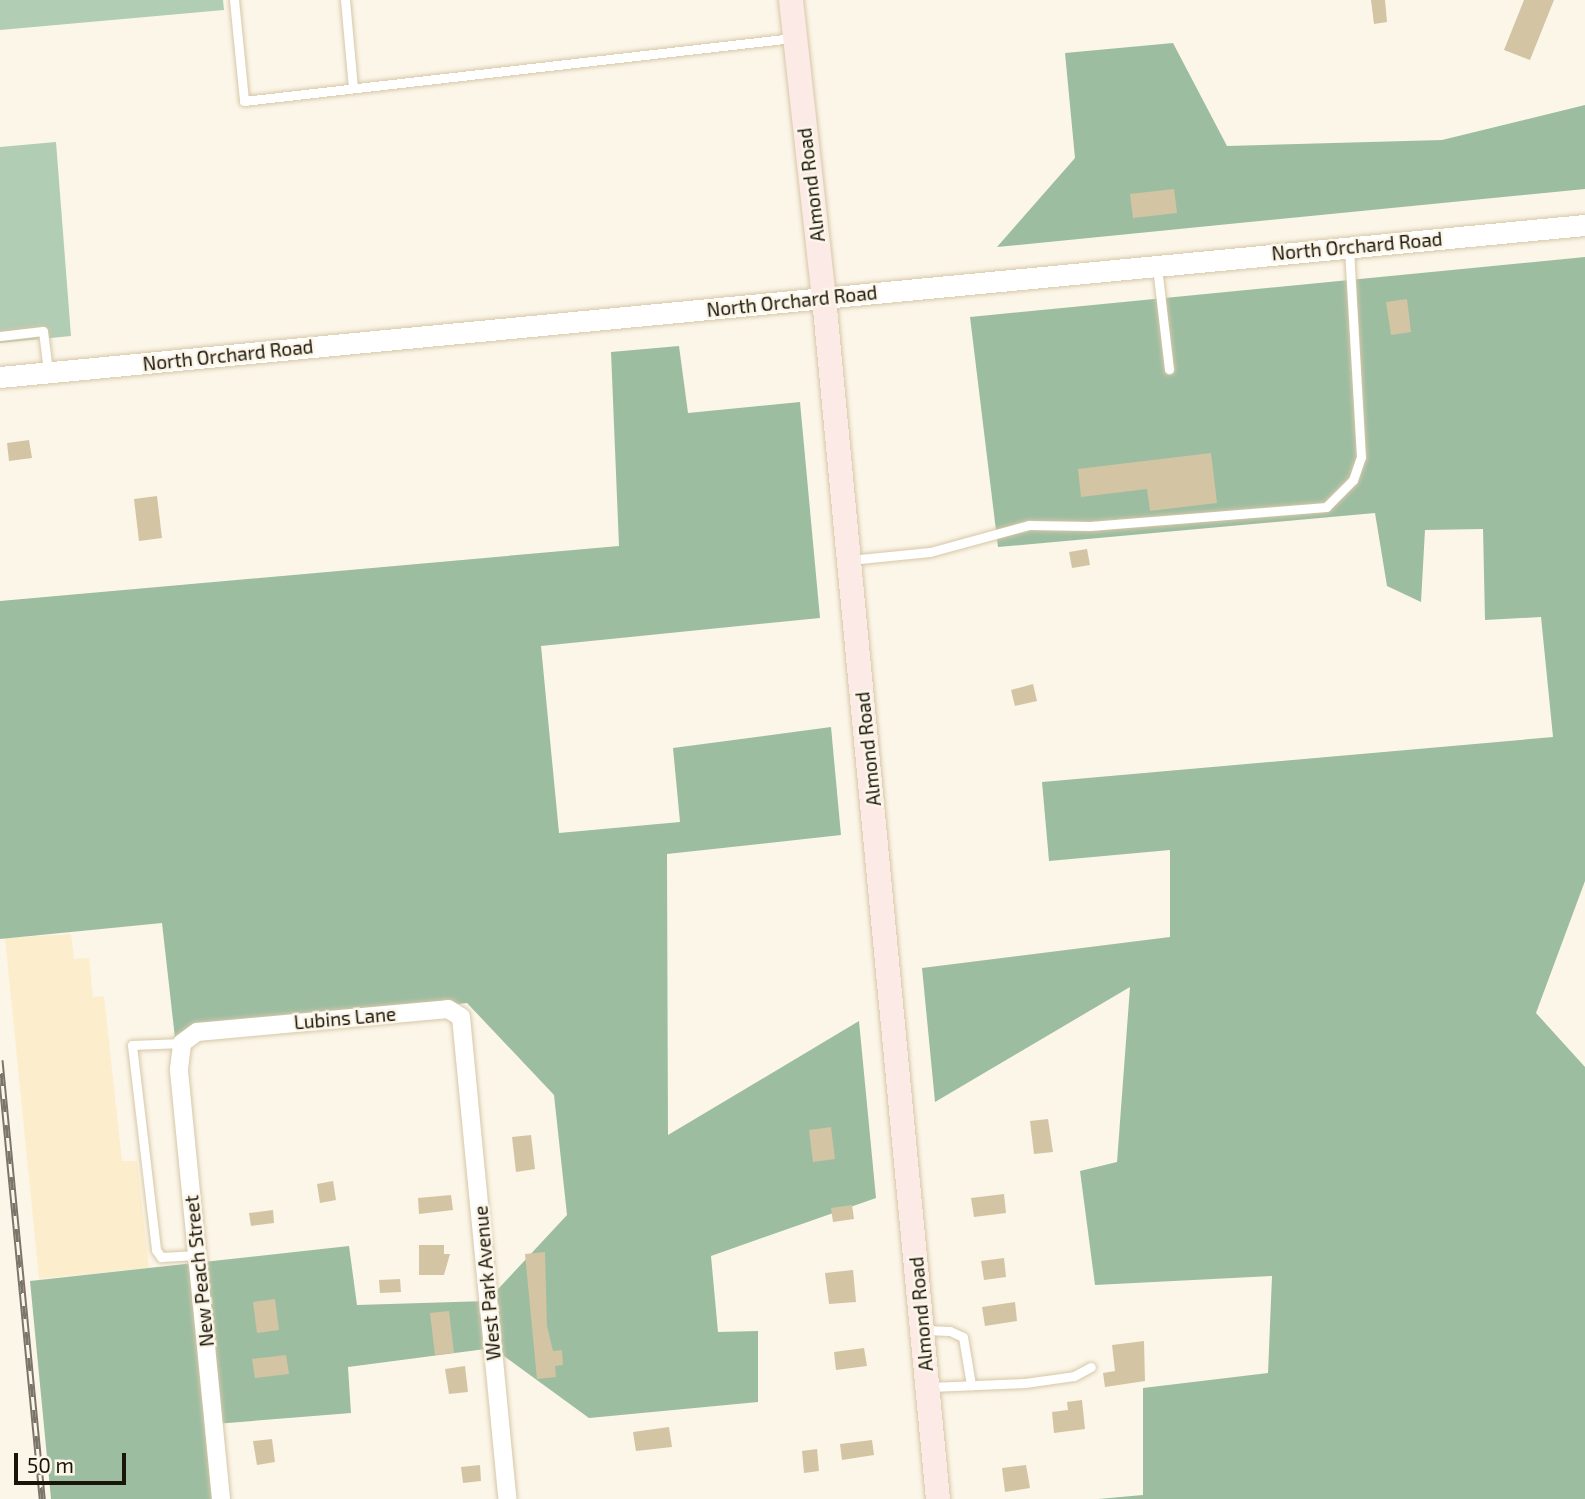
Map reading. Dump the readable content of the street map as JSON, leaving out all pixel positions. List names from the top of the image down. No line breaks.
{"streets":{"main road":["Almond Road"],"street":["North Orchard Road","Lubins Lane","New Peach Street","West Park Avenue"]},"crossings":[["Almond Road","North Orchard Road"],["Lubins Lane","New Peach Street"],["Lubins Lane","West Park Avenue"]],"scale_bar":"50 m"}
